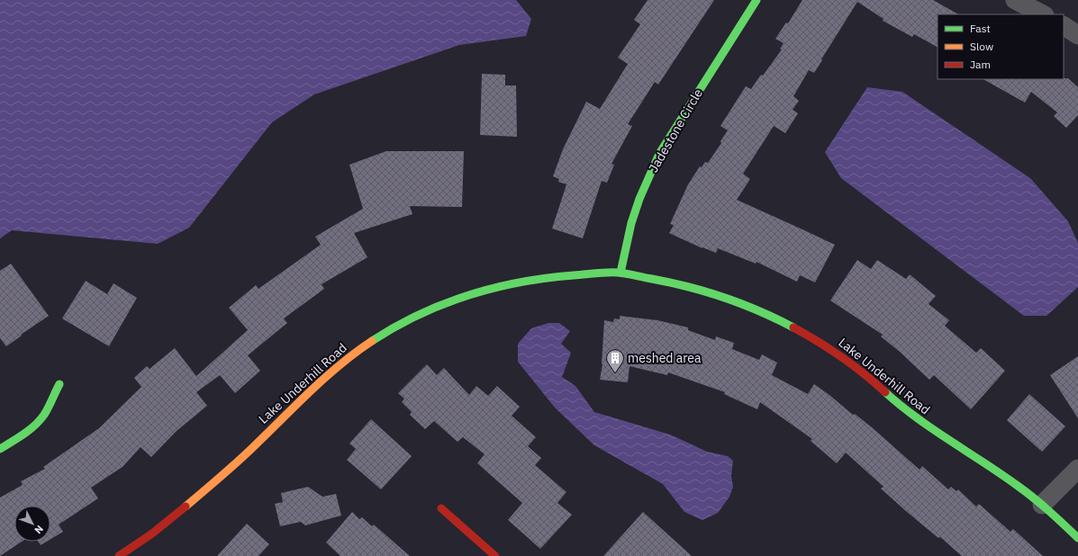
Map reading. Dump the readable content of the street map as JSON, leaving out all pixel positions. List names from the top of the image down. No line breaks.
{"streets":{"street":["Jadestone Circle","Lake Underhill Road"]},"crossings":[["Jadestone Circle","Lake Underhill Road"]],"places":{"building":["meshed area"]},"legend":["Fast","Slow","Jam"],"north":"bottom right"}
